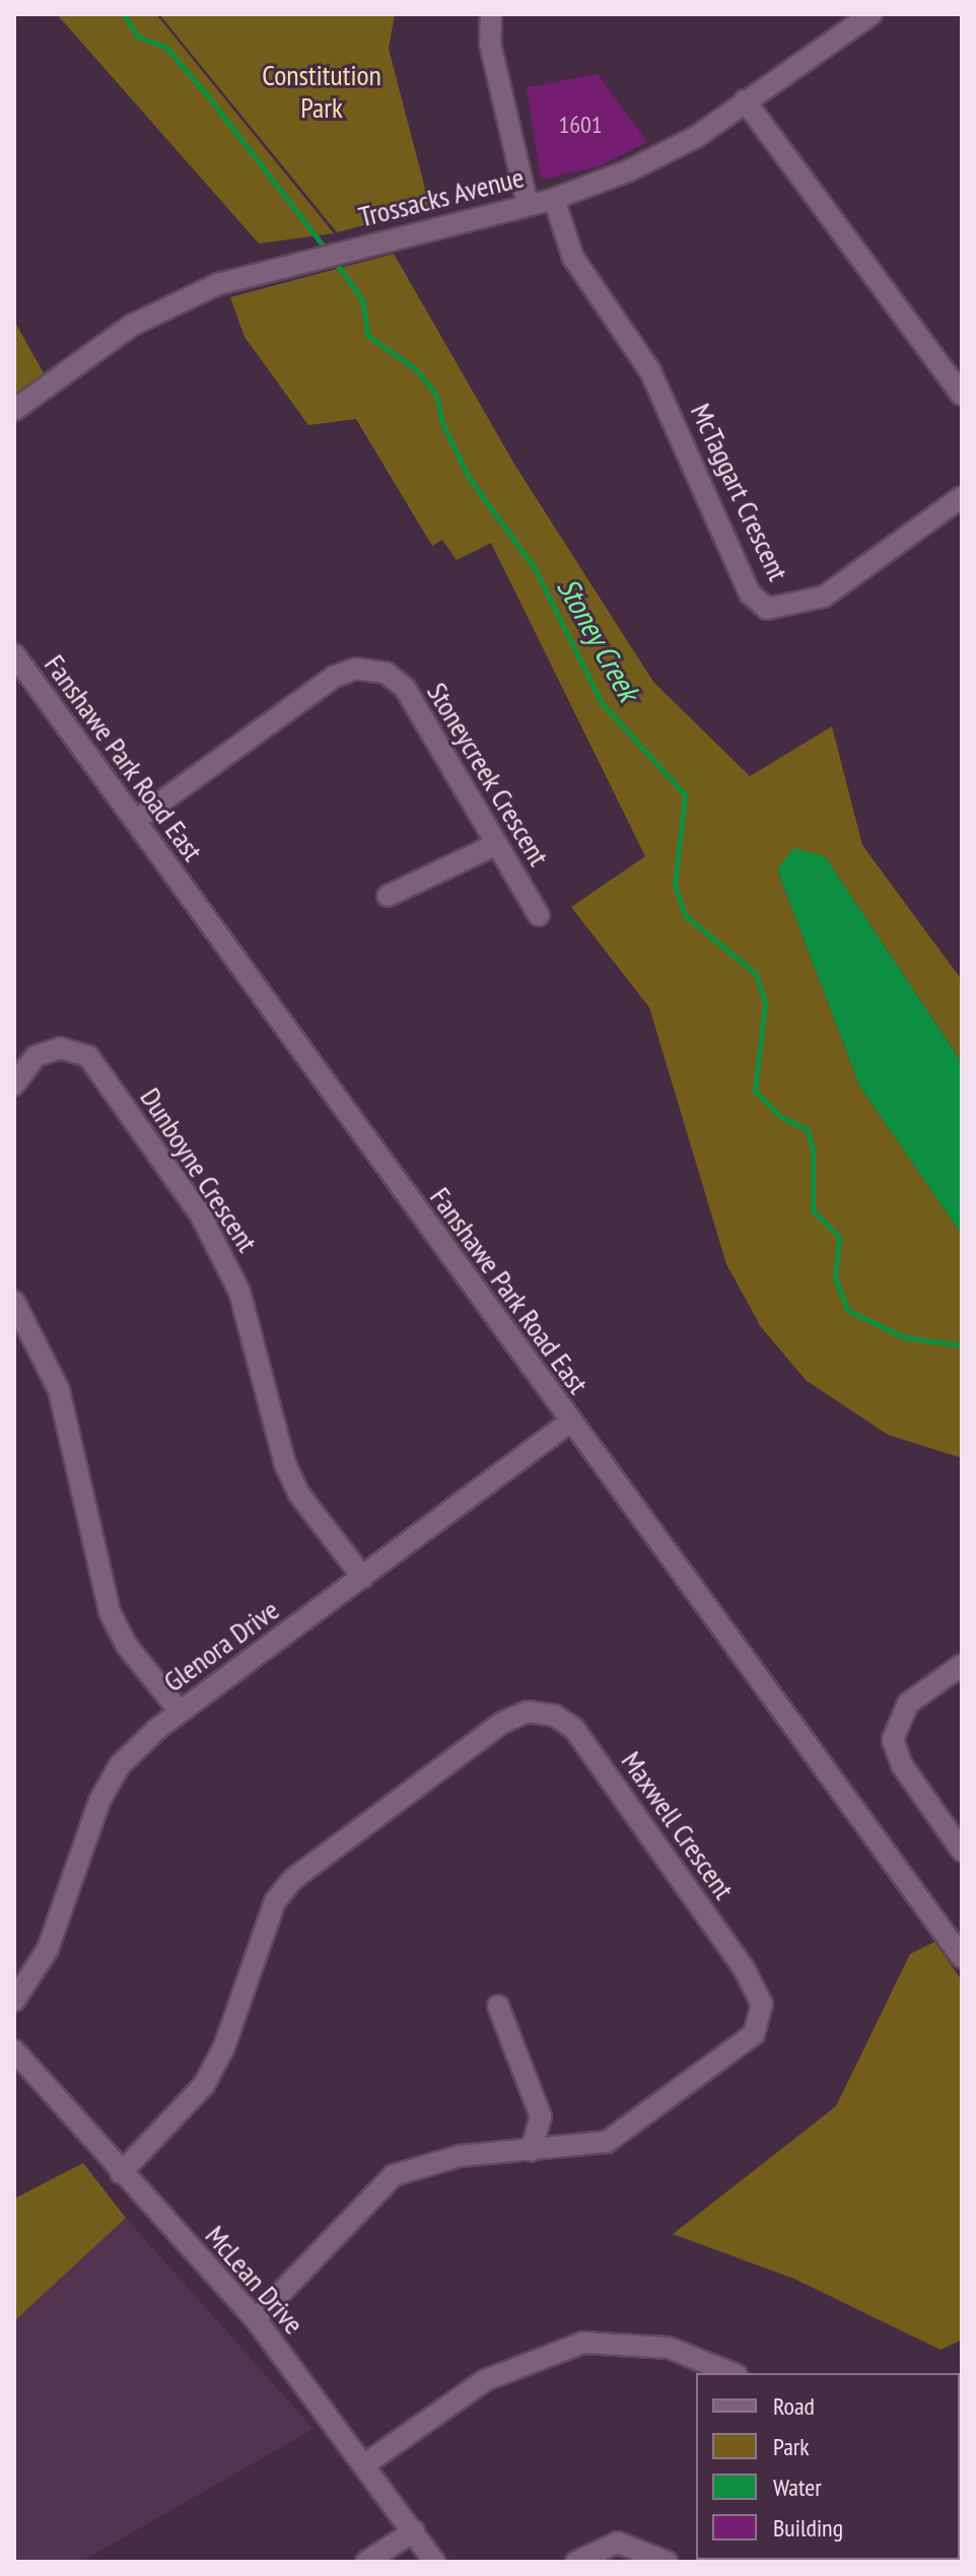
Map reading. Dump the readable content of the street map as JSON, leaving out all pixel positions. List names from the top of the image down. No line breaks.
{"streets":{"street":["Trossacks Avenue","McTaggart Crescent","Fanshawe Park Road East","Stoneycreek Crescent","Dunboyne Crescent","Glenora Drive","Maxwell Crescent","McLean Drive"]},"crossings":[["Trossacks Avenue","McTaggart Crescent"],["Fanshawe Park Road East","Stoneycreek Crescent"],["Fanshawe Park Road East","Glenora Drive"],["Dunboyne Crescent","Glenora Drive"],["Maxwell Crescent","McLean Drive"]],"water":["Stoney Creek"],"parks":["Constitution Park"],"house_numbers":["1601"],"legend":["Road","Park","Water","Building"]}
